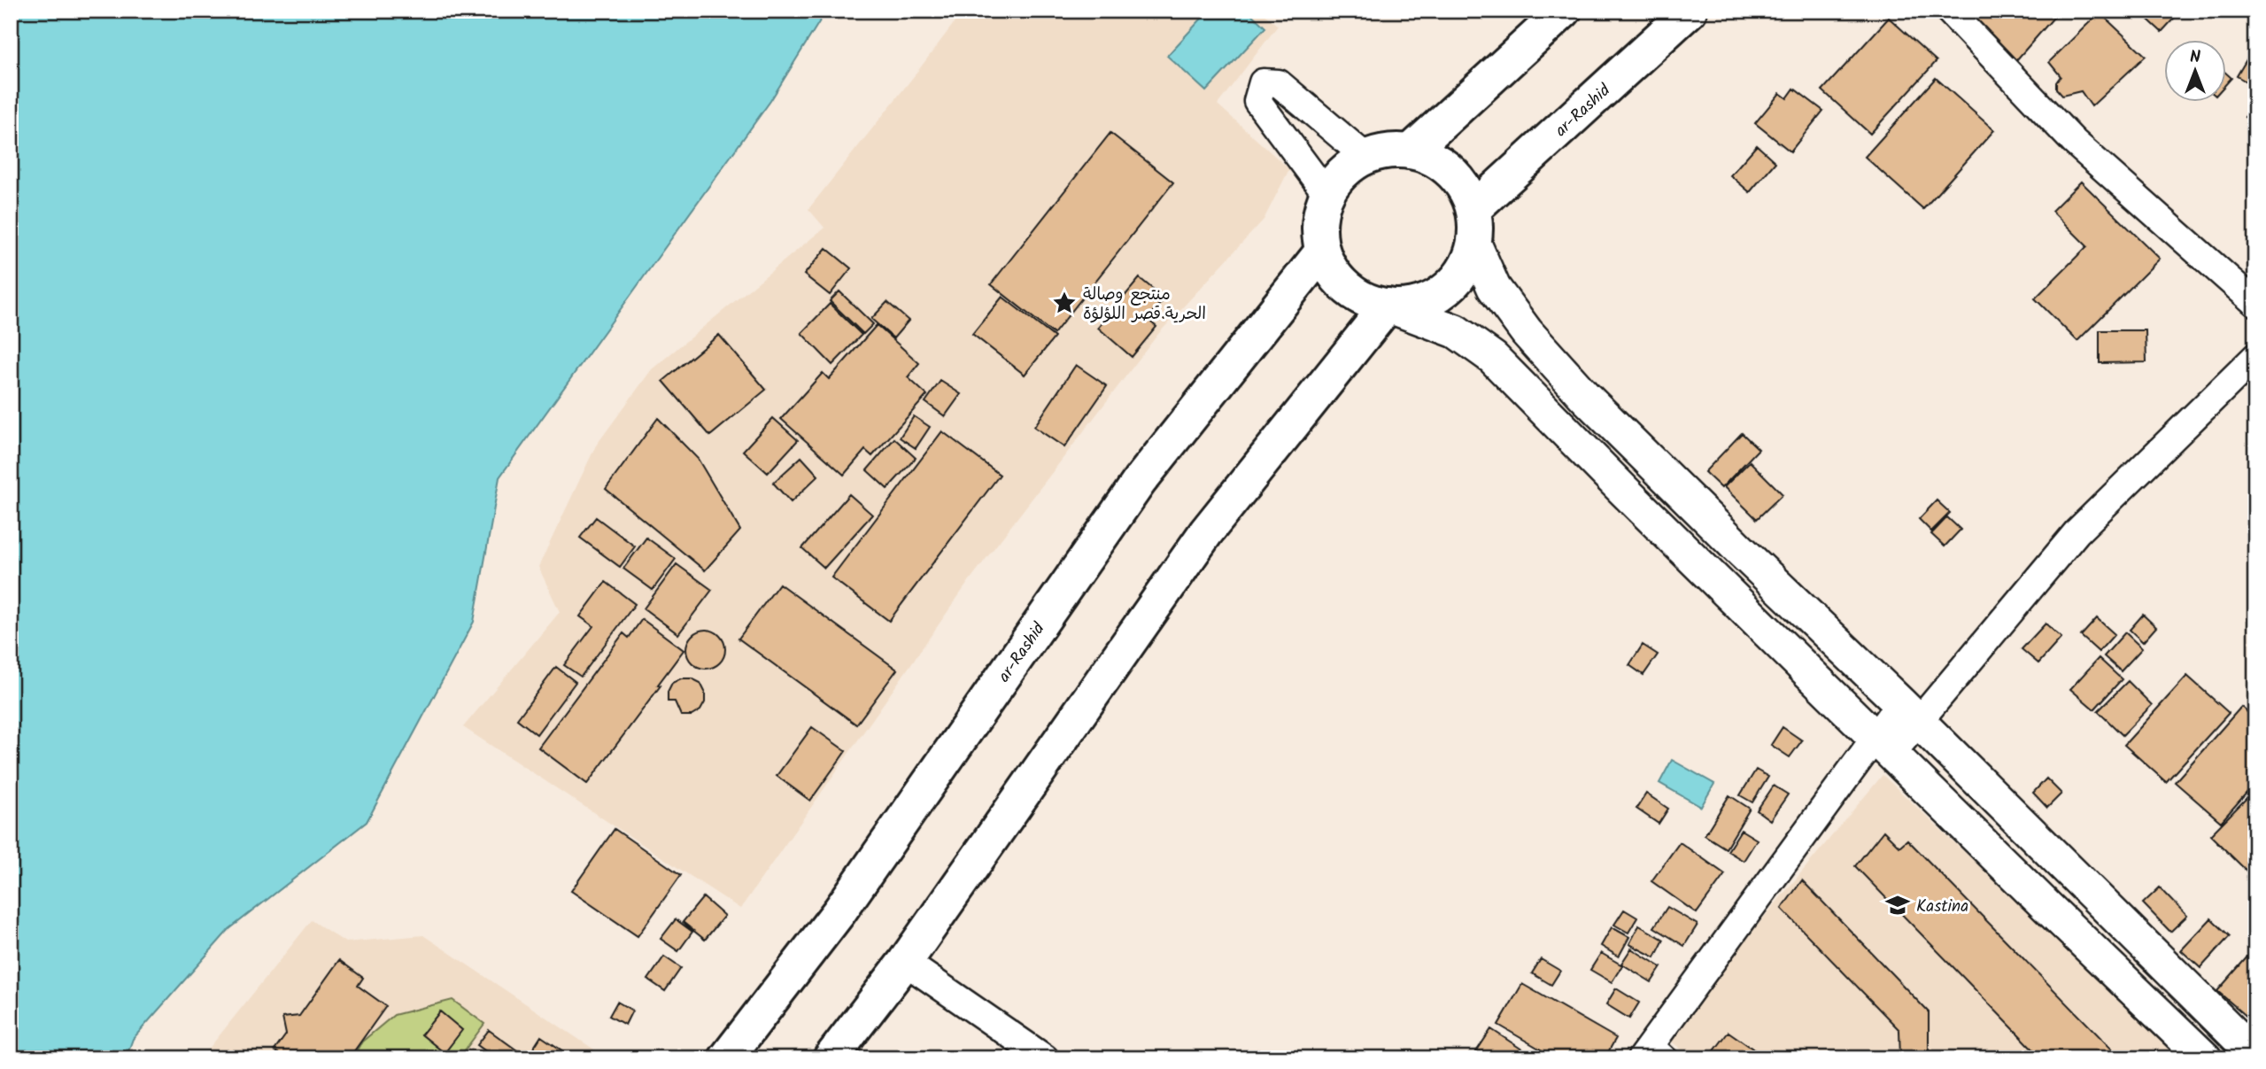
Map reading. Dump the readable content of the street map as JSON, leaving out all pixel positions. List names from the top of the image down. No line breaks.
{"streets":{"main road":["ar-Rashid"]},"places":{"place":["منتجع وصالة الحرية.قصر اللؤلؤة"],"school or university":["Kastina"]},"north":"top"}
